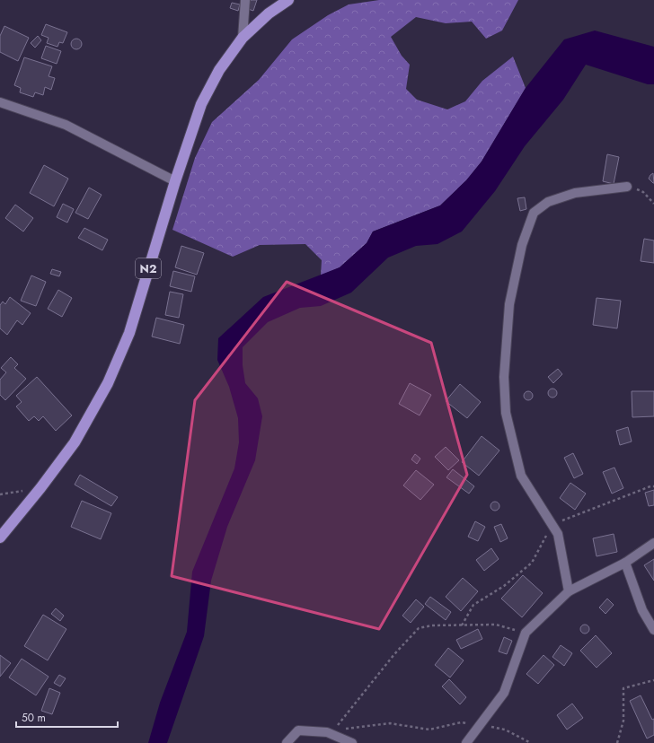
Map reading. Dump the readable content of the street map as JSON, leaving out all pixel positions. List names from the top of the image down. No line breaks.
{"streets":{"highway":["N2"]},"scale_bar":"50 m"}
